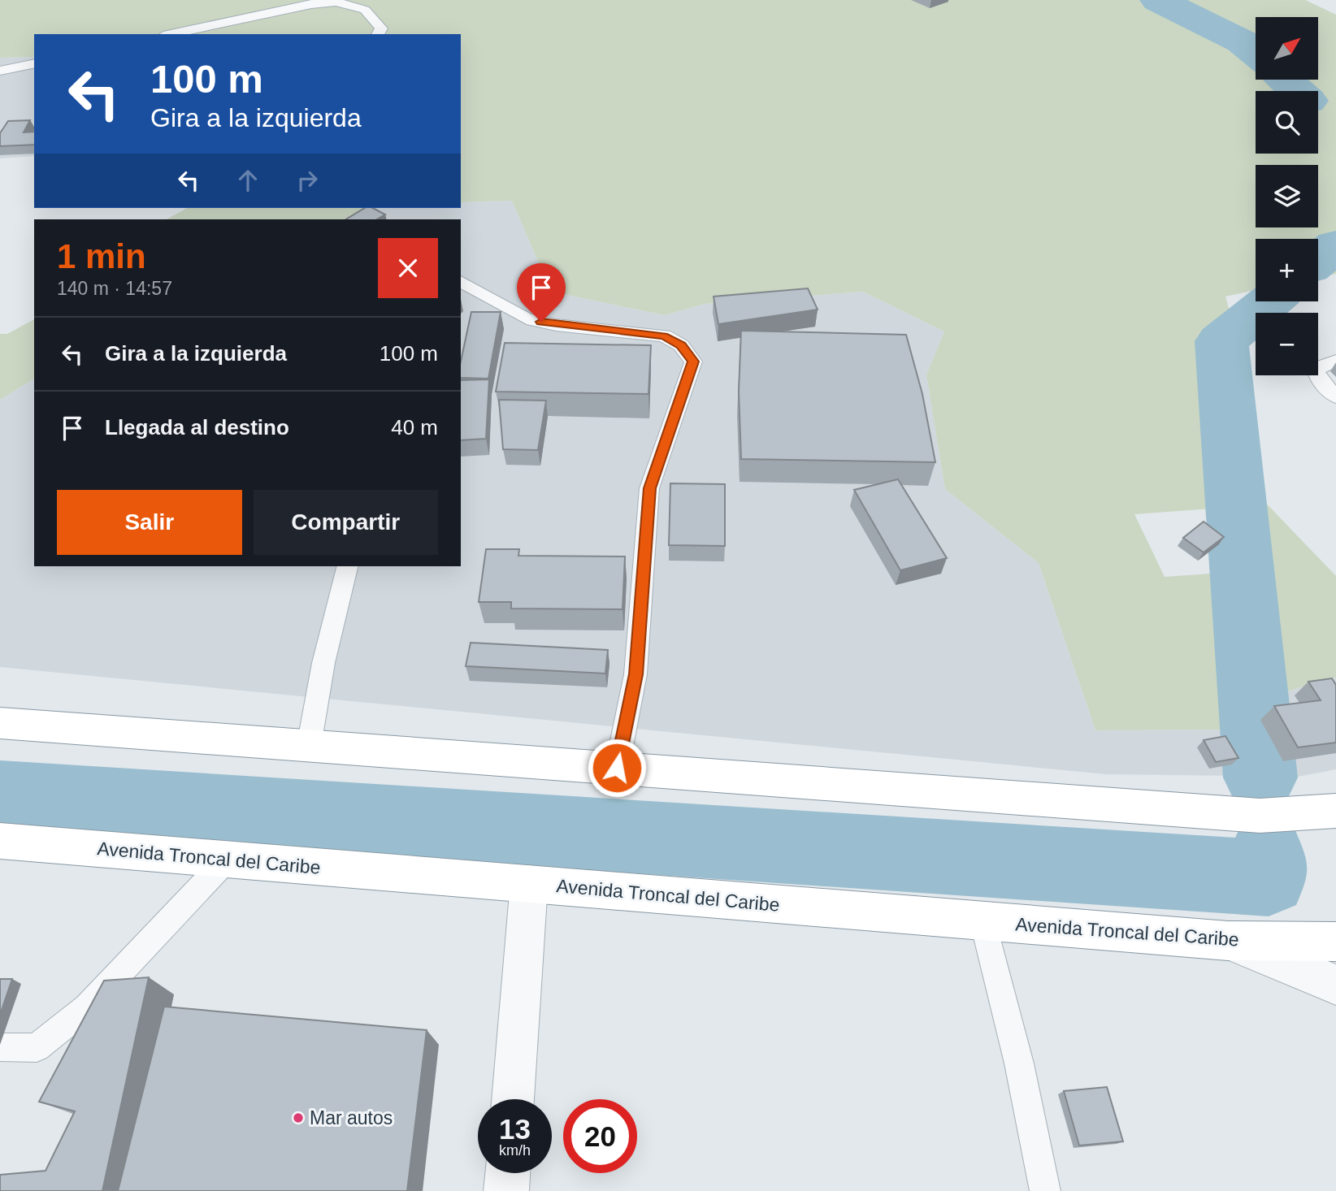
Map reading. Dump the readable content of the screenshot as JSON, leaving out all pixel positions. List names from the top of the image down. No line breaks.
{"streets":{"highway":["Avenida Troncal del Caribe"]},"places":["Mar autos"],"north":"top right","page":{"map_buttons":["+","−"],"turn":["100 m","Gira a la izquierda"],"heading":["1 min","140 m · 14:57"],"list":[{"name":"Gira a la izquierda","value":"100 m"},{"name":"Llegada al destino","value":"40 m"}],"buttons":["Salir","Compartir"],"speed":"13 km/h","limit":"20"}}
